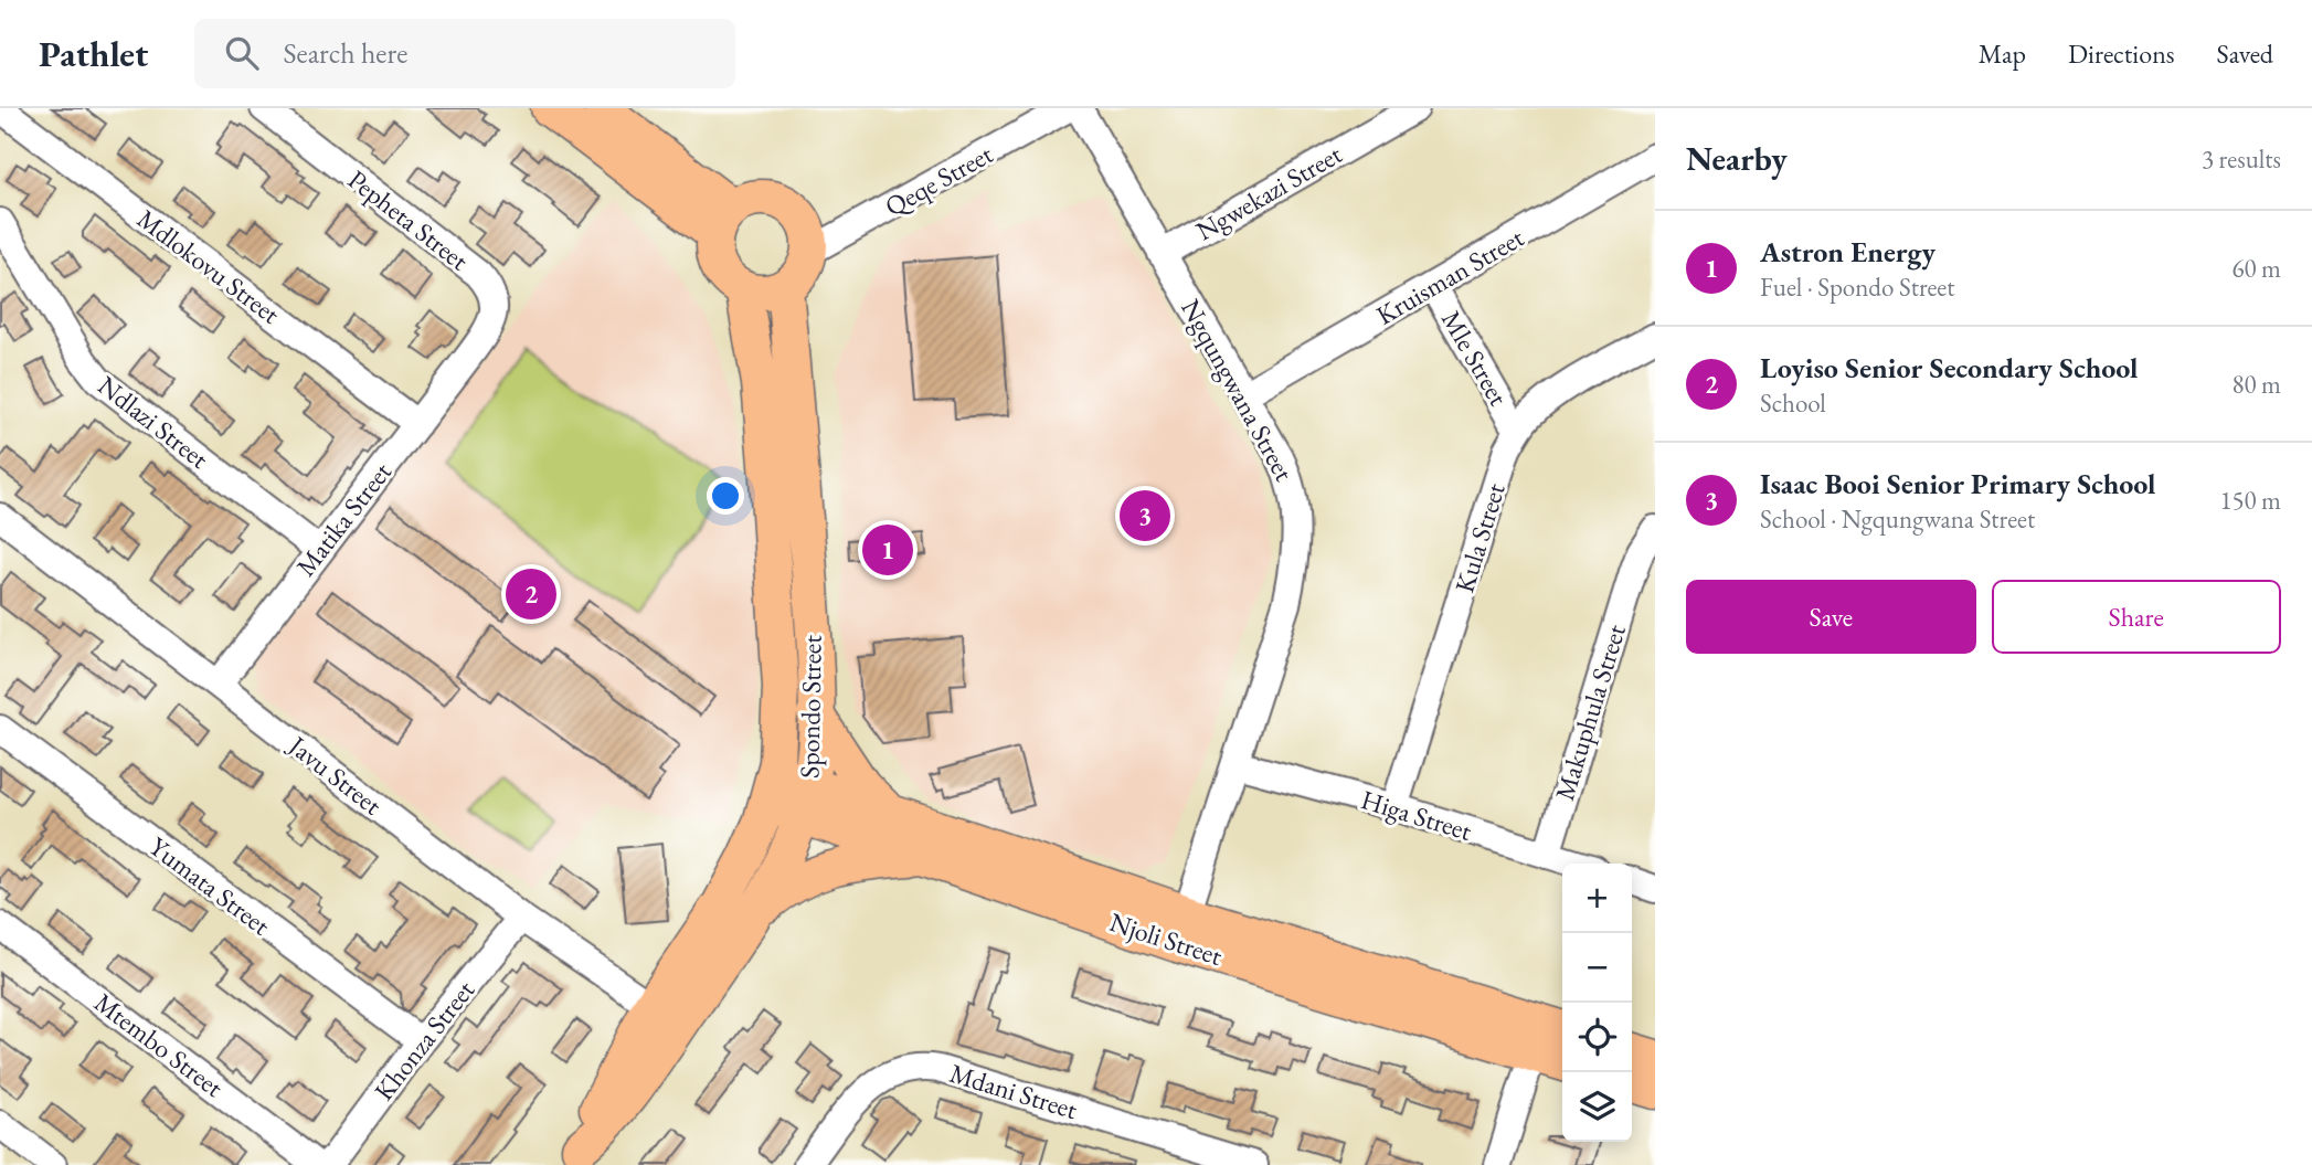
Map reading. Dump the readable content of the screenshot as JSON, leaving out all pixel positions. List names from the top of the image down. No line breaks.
{"streets":{"main road":["Spondo Street","Njoli Street"],"street":["Qeqe Street","Ngwekazi Street","Pepheta Street","Mdlokovu Street","Kruisman Street","Mle Street","Ngqungwana Street","Ndlazi Street","Matika Street","Kula Street","Makuphula Street","Javu Street","Higa Street","Yumata Street","Khonza Street","Mtembo Street","Mdani Street"]},"crossings":[["Qeqe Street","Spondo Street"],["Ngwekazi Street","Ngqungwana Street"],["Pepheta Street","Matika Street"],["Mdlokovu Street","Matika Street"],["Kruisman Street","Mle Street"],["Kruisman Street","Ngqungwana Street"],["Mle Street","Kula Street"],["Ngqungwana Street","Higa Street"],["Ngqungwana Street","Njoli Street"],["Ndlazi Street","Matika Street"],["Matika Street","Javu Street"],["Kula Street","Higa Street"],["Spondo Street","Javu Street"],["Spondo Street","Njoli Street"],["Makuphula Street","Higa Street"],["Javu Street","Khonza Street"],["Yumata Street","Khonza Street"]],"page":{"header":"Pathlet","search":"Search here","nav":["Map","Directions","Saved"],"heading":["Nearby","3 results"],"list":[{"mark":"1","name":"Astron Energy","note":"Fuel · Spondo Street","value":"60 m"},{"mark":"2","name":"Loyiso Senior Secondary School","note":"School","value":"80 m"},{"mark":"3","name":"Isaac Booi Senior Primary School","note":"School · Ngqungwana Street","value":"150 m"}],"pins":["3","1","2"],"buttons":["Save","Share"],"map_buttons":["+","−"]}}
